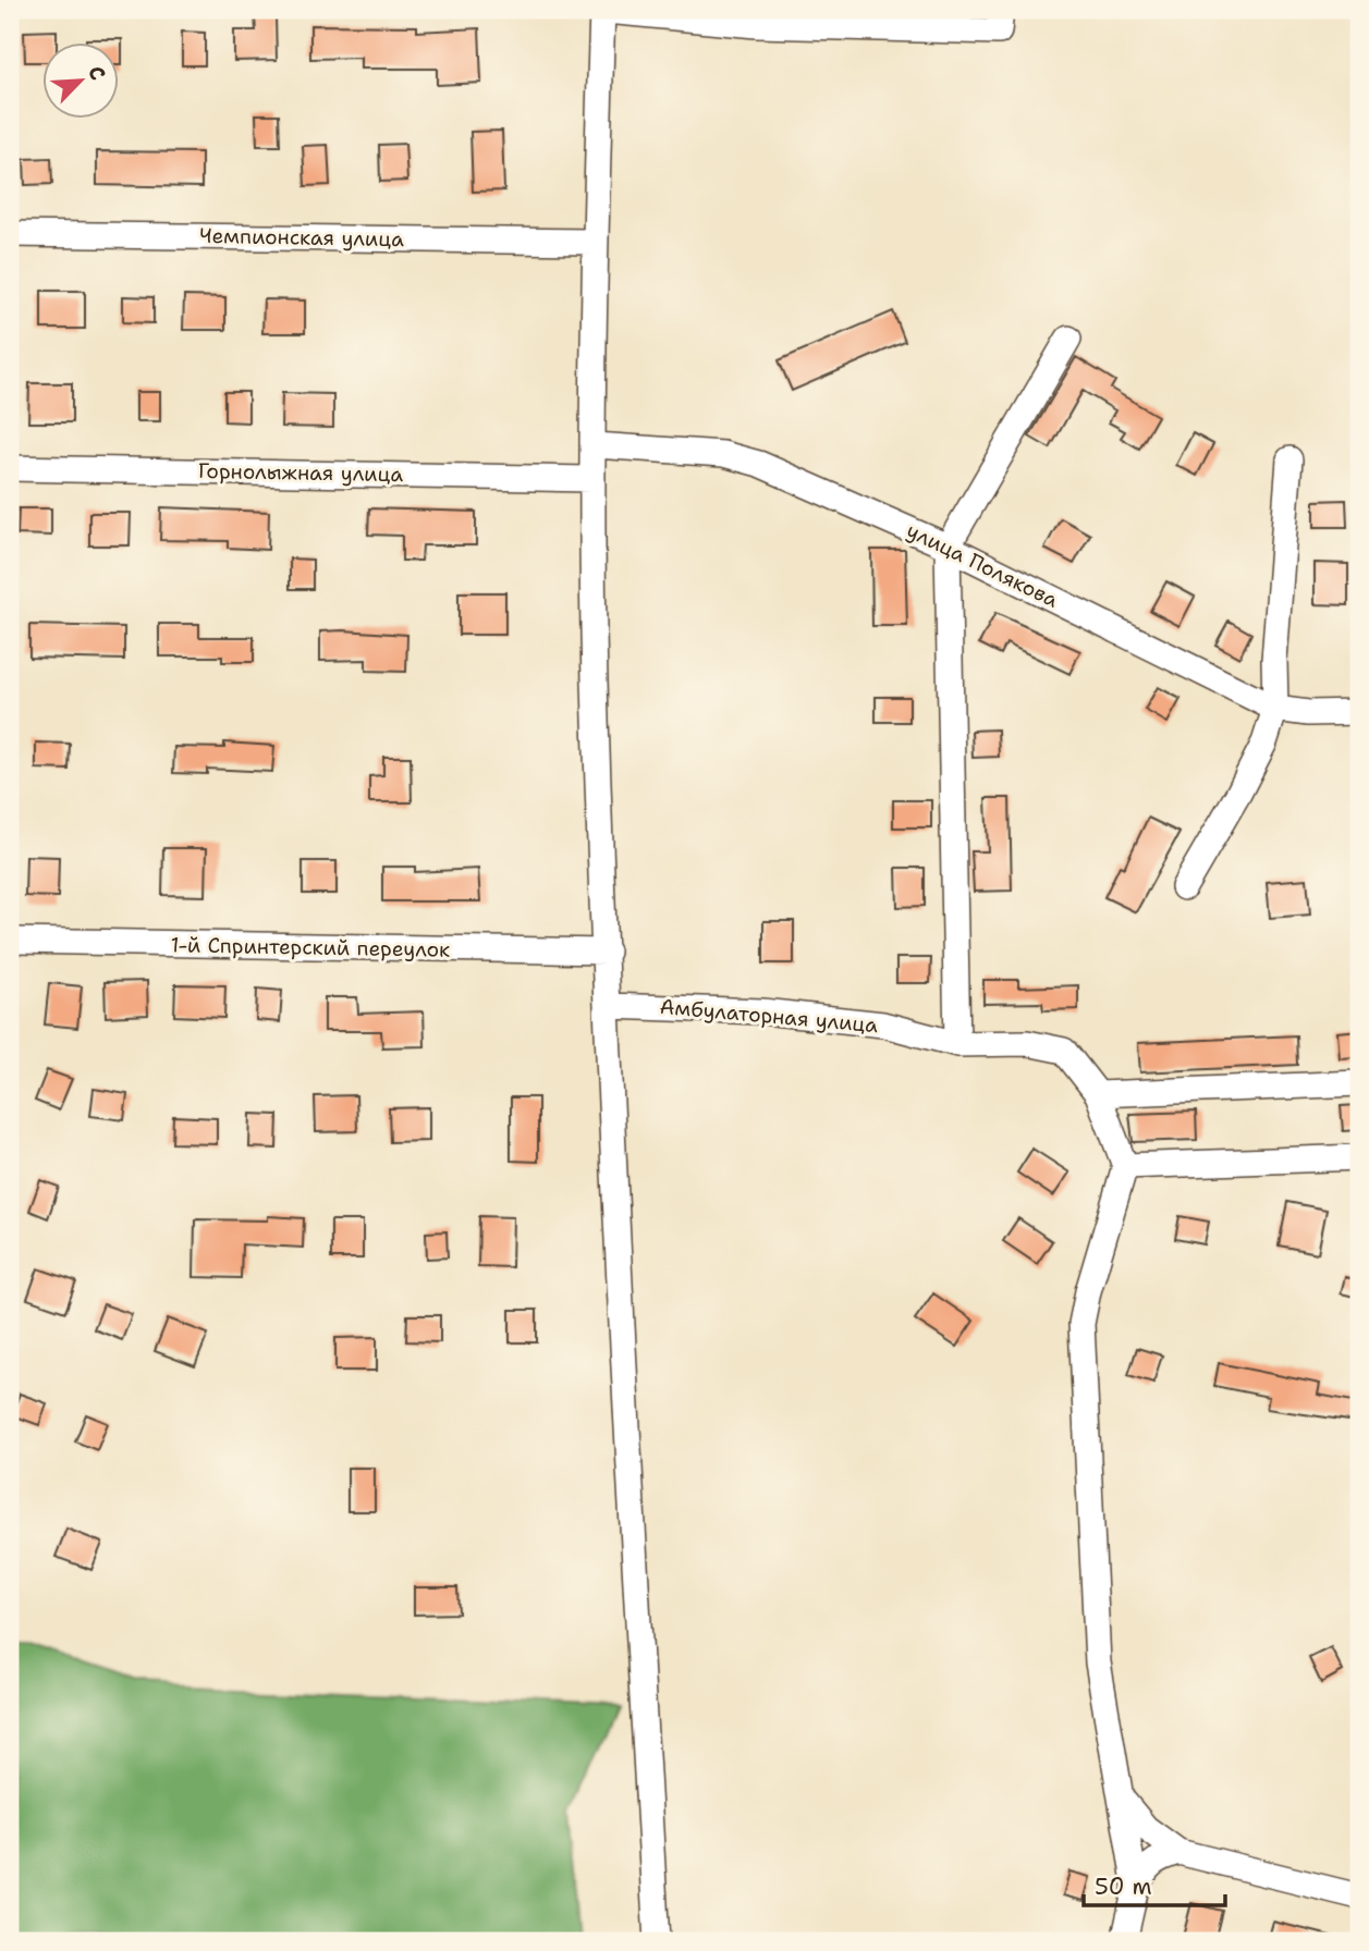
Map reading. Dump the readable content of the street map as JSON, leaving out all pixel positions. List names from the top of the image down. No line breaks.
{"streets":{"street":["Чемпионская улица","Горнолыжная улица","улица Полякова","1-й Спринтерский переулок","Амбулаторная улица"]},"scale_bar":"50 m","north":"top right"}
